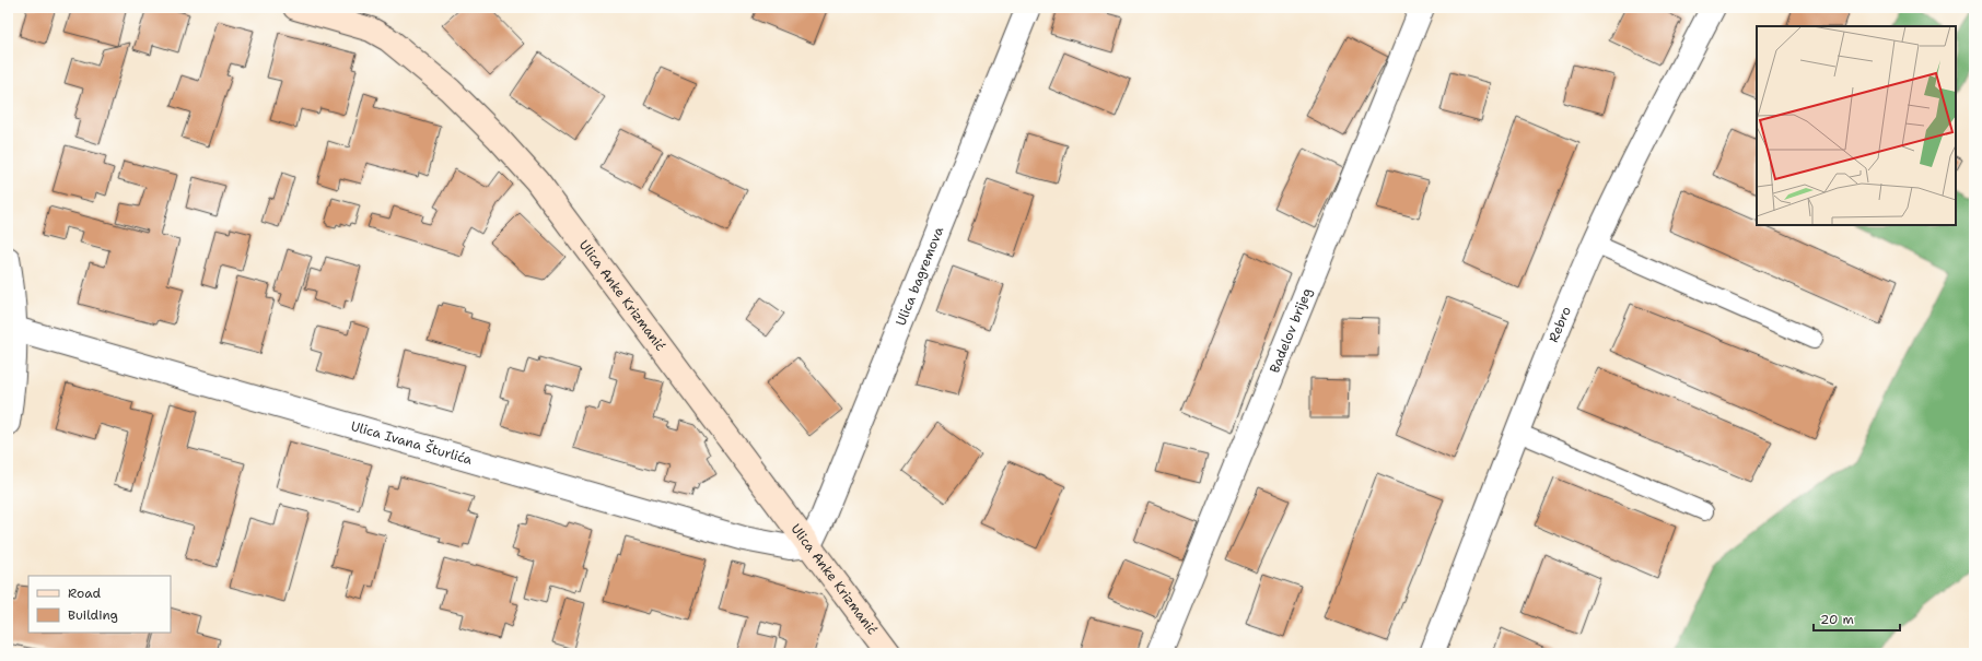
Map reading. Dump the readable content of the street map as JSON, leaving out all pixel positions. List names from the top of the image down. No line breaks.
{"streets":{"street":["Ulica bagremova","Ulica Anke Krizmanić","Rebro","Badelov brijeg","Ulica Ivana Šturlića"]},"crossings":[["Ulica bagremova","Ulica Anke Krizmanić"],["Ulica bagremova","Ulica Ivana Šturlića"],["Ulica Anke Krizmanić","Ulica Ivana Šturlića"]],"legend":["Road","Building"],"scale_bar":"20 m"}
